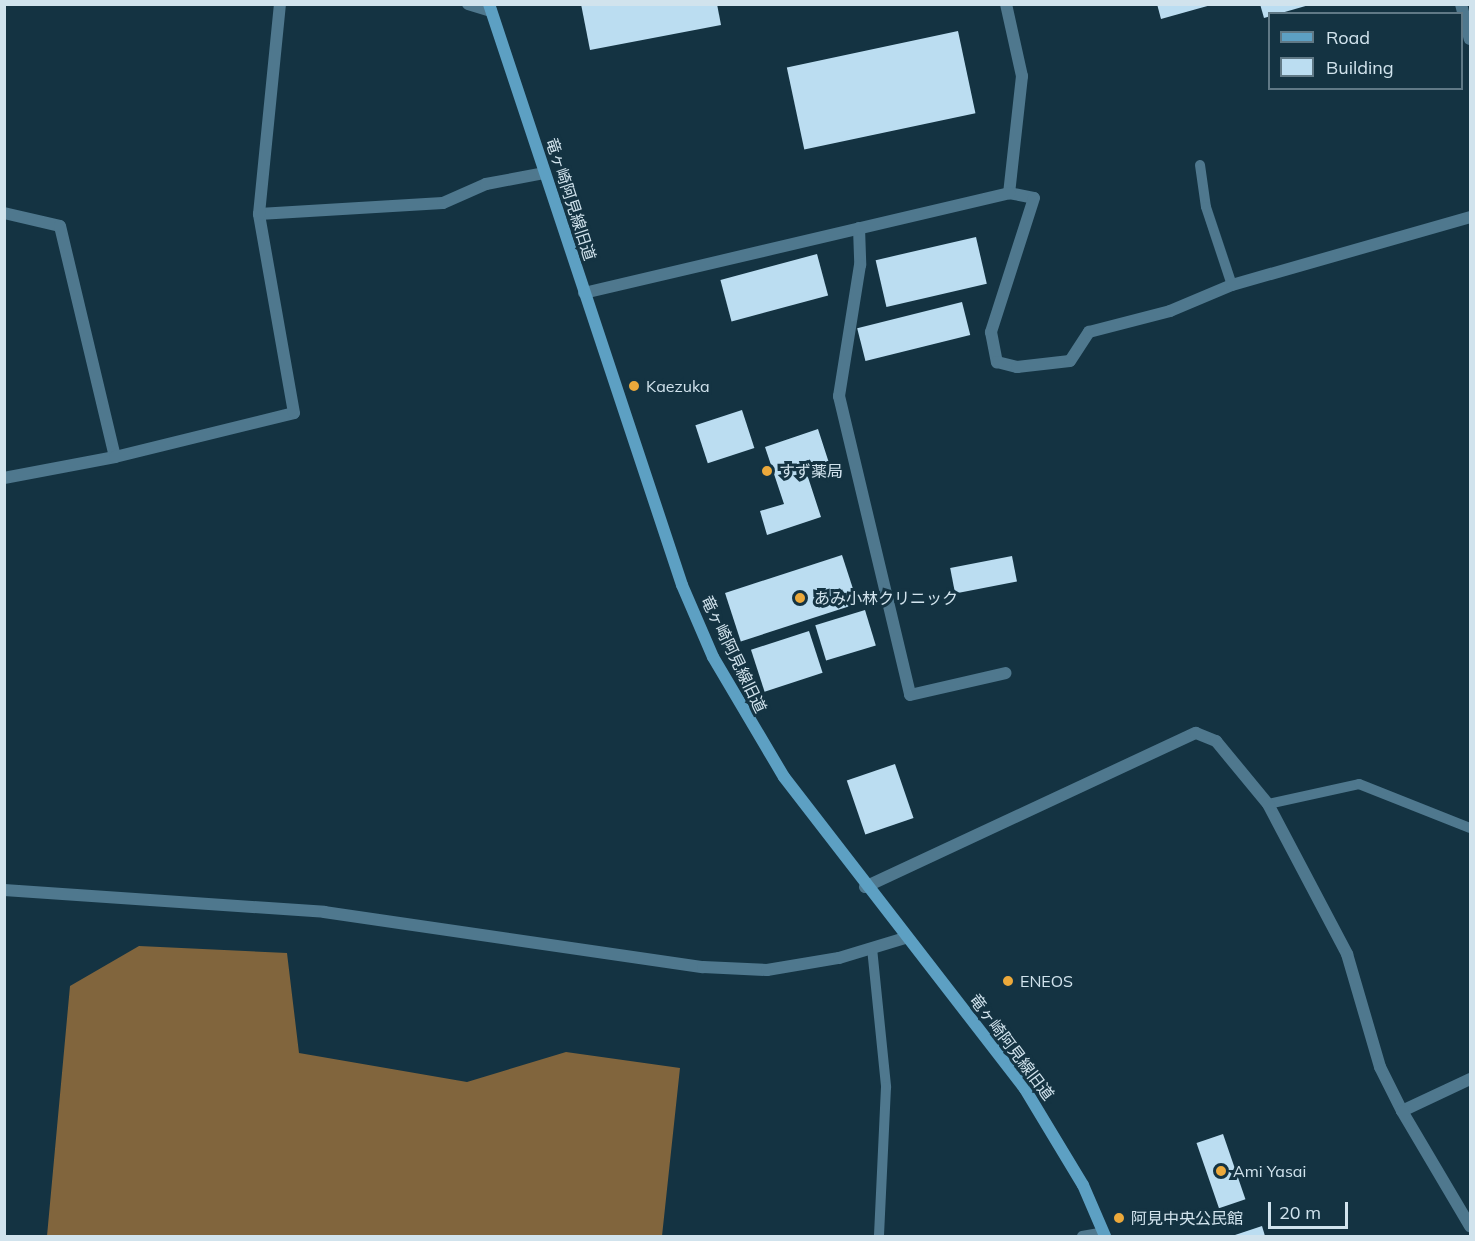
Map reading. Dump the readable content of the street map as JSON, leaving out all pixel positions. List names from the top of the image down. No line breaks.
{"streets":{"street":["竜ヶ崎阿見線旧道"]},"places":["Kaezuka","すず薬局","あみ小林クリニック","ENEOS","Ami Yasai","阿見中央公民館"],"legend":["Road","Building"],"scale_bar":"20 m"}
